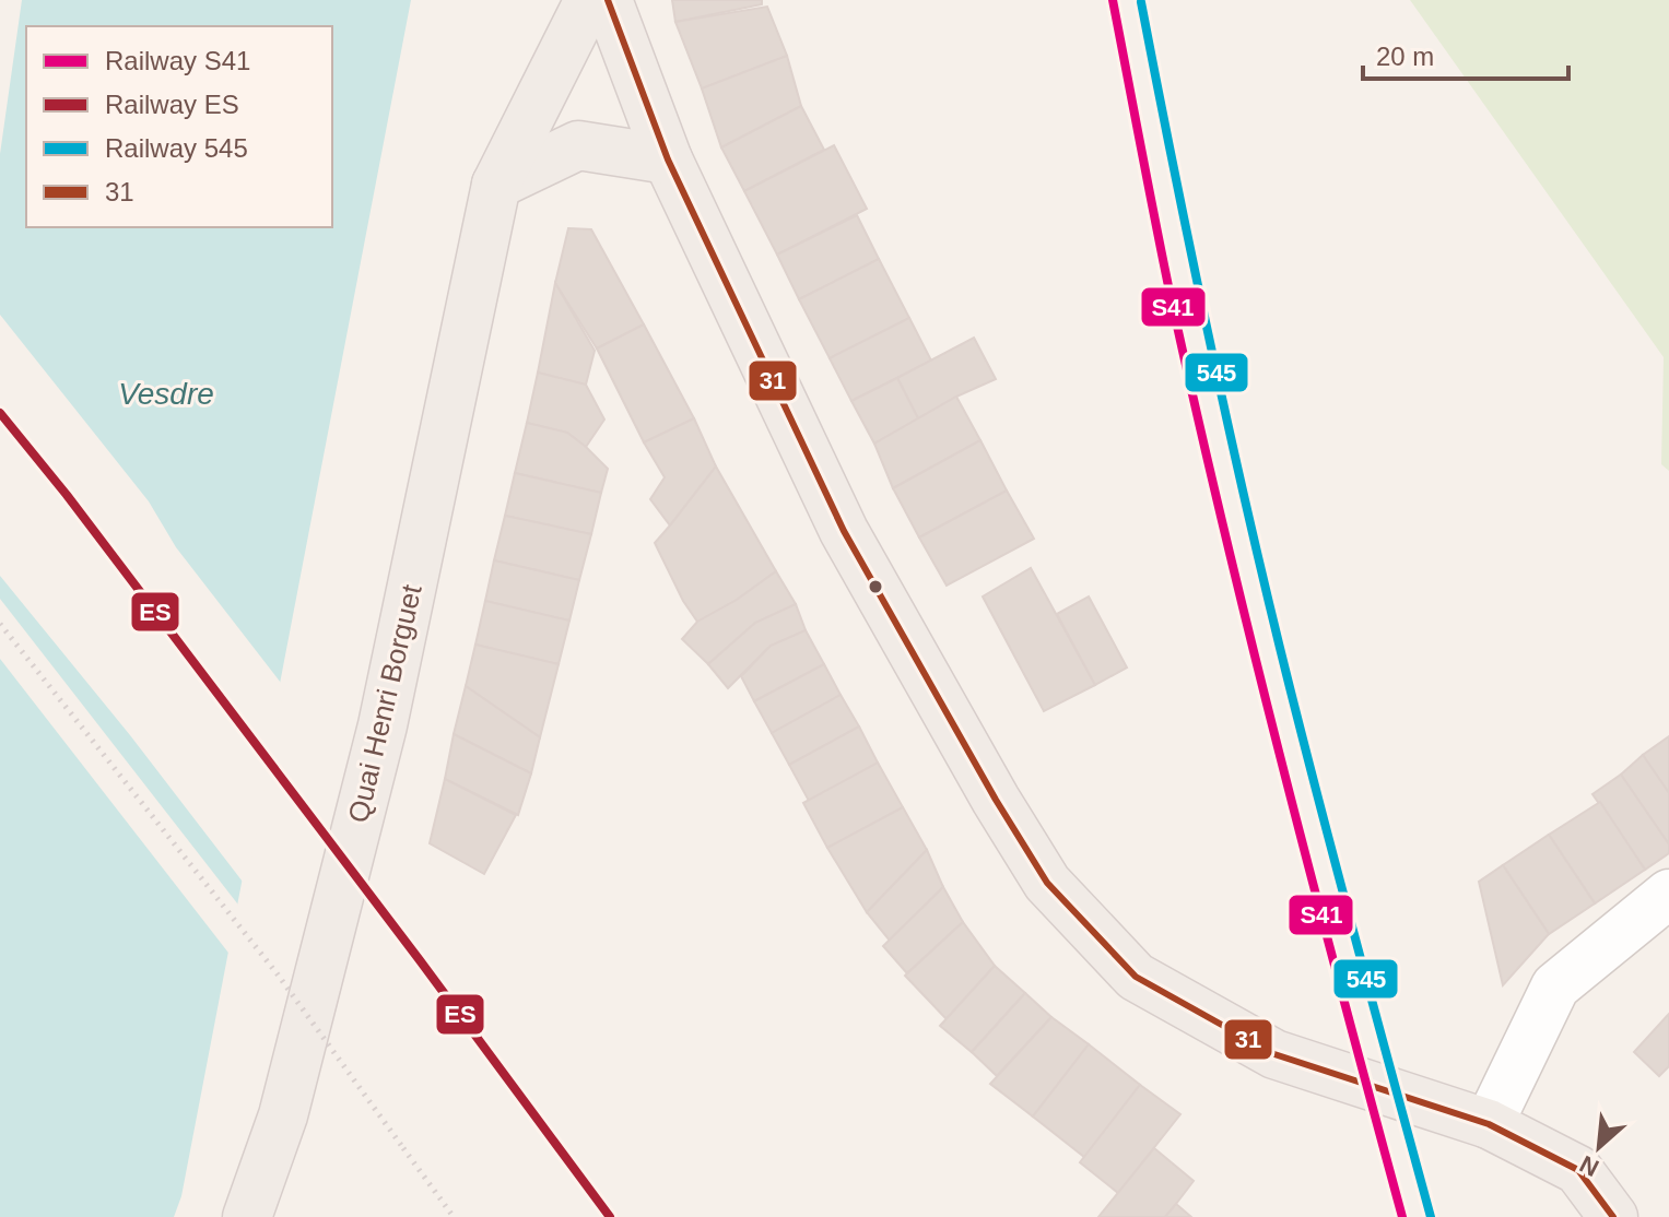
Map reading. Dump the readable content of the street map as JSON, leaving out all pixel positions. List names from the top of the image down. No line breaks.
{"streets":{"main road":["Quai Henri Borguet"]},"water":["Vesdre"],"lines":["rail line S41","transit line 31","rail line 545","rail line ES"],"legend":["Railway S41","Railway ES","Railway 545","31"],"scale_bar":"20 m","north":"bottom left"}
